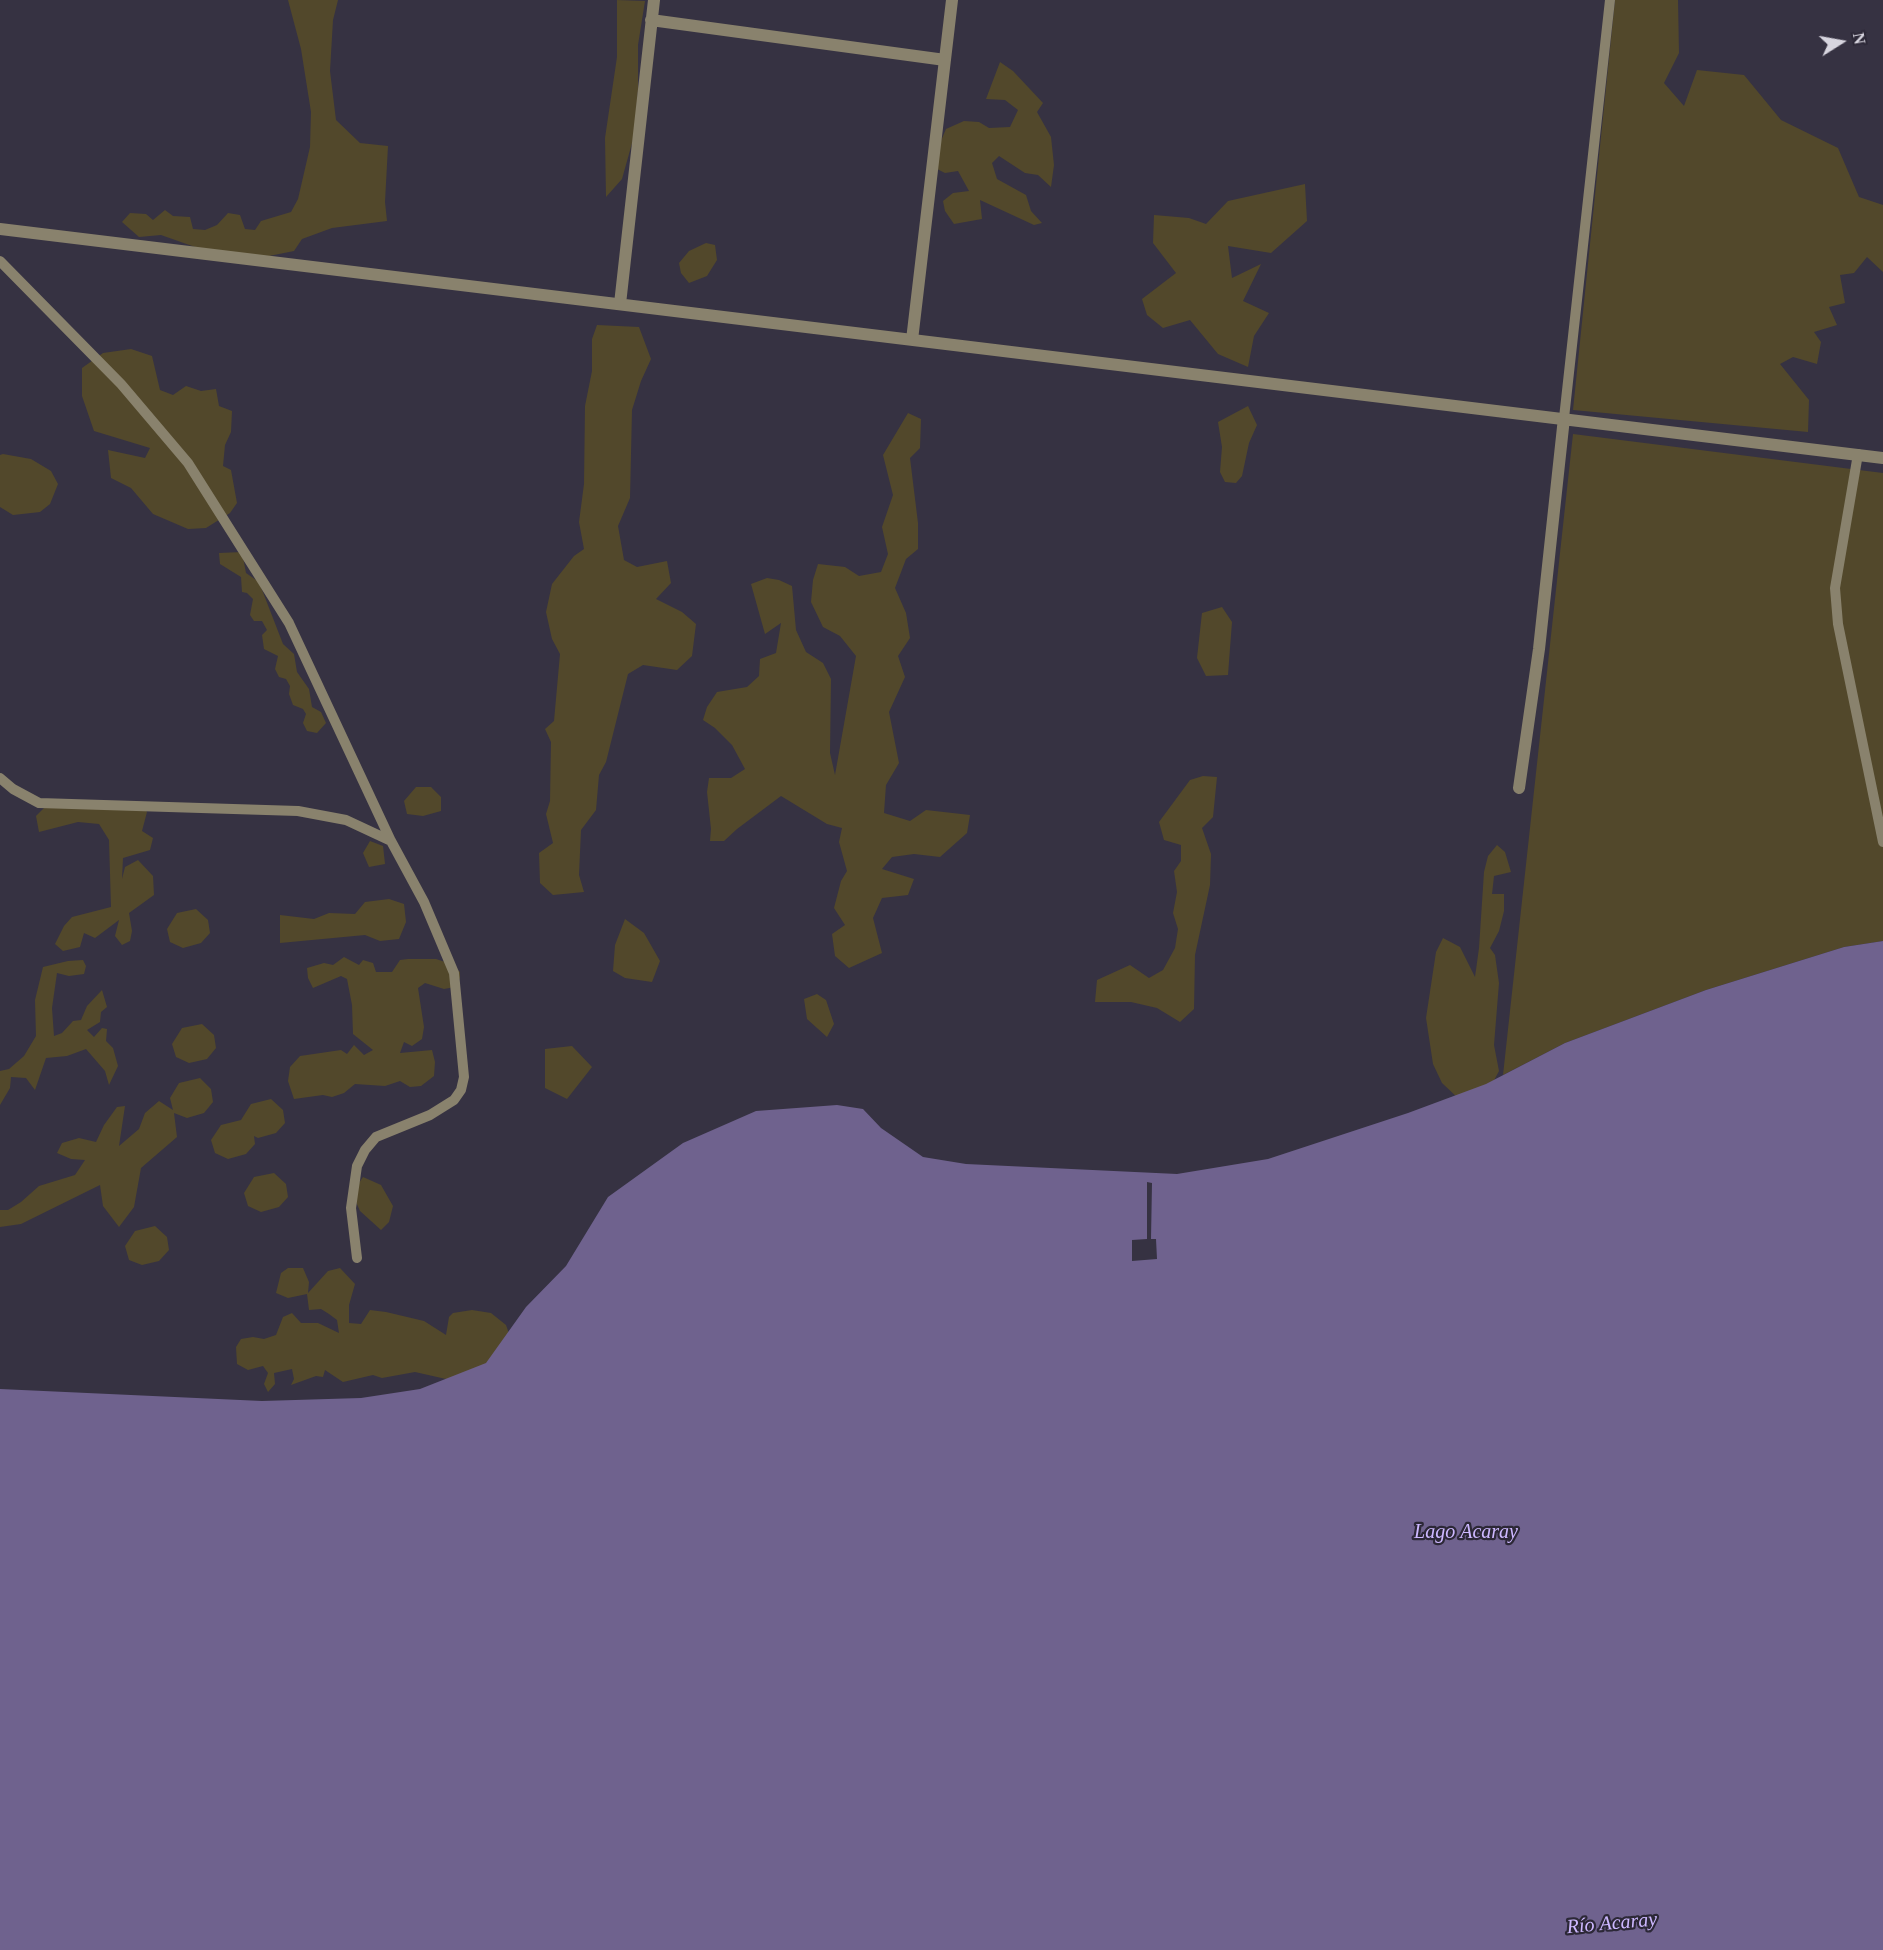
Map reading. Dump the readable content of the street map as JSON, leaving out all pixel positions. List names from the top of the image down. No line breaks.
{"water":["Lago Acaray","Río Acaray"],"north":"right"}
